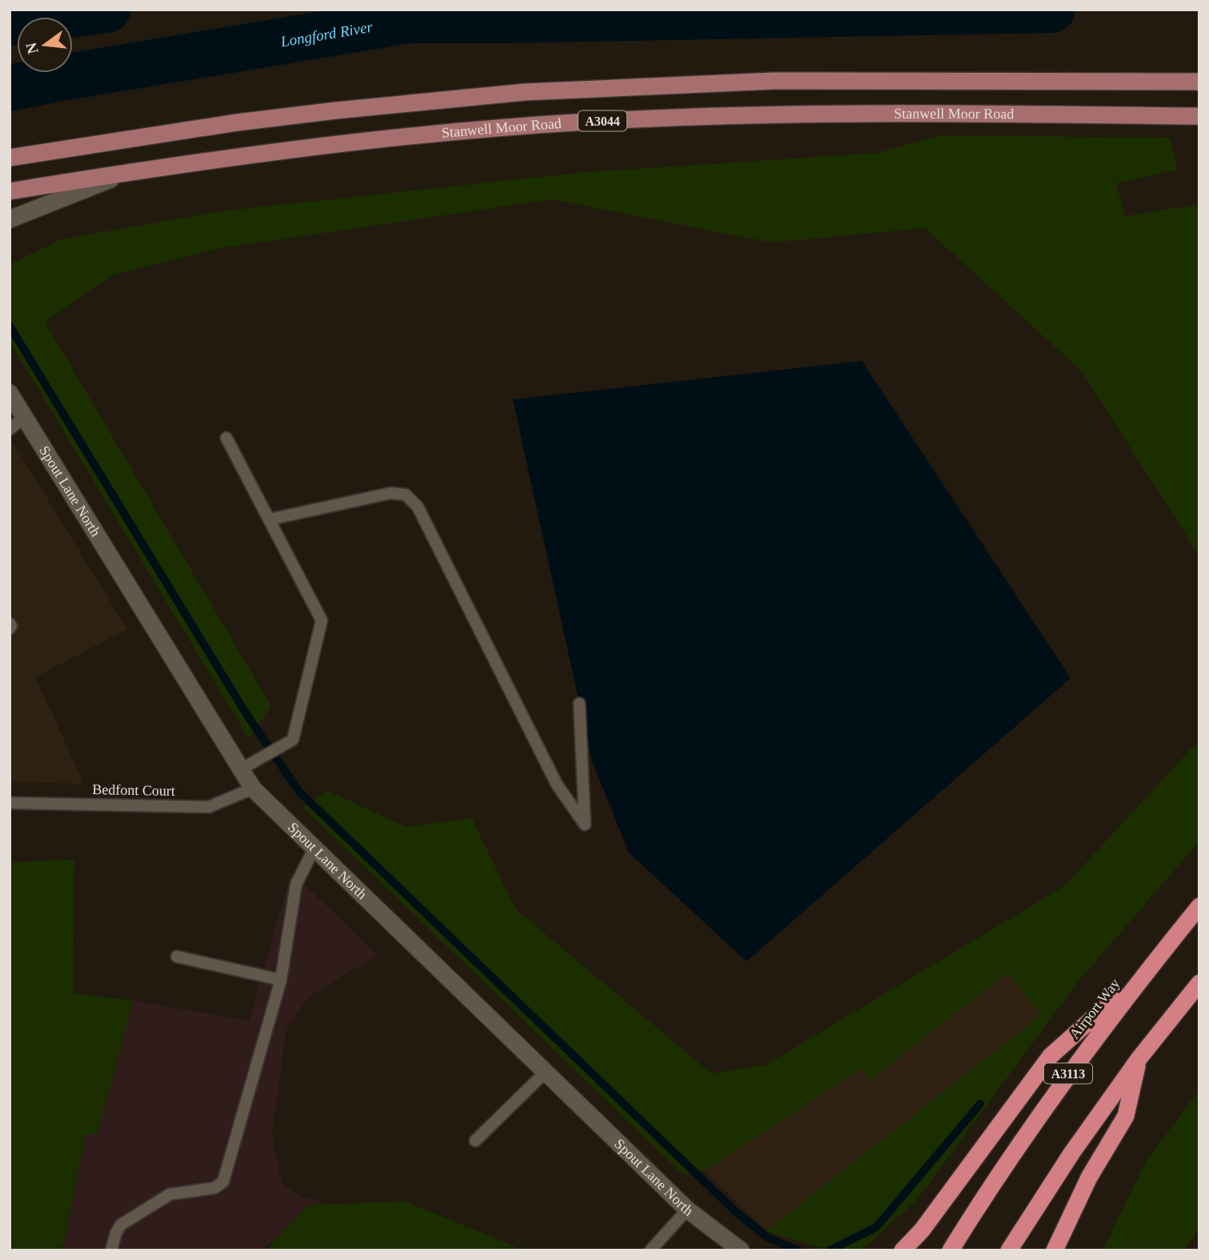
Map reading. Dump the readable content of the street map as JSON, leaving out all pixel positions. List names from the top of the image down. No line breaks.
{"streets":{"highway":["Airport Way","A3113"],"main road":["Stanwell Moor Road","A3044"],"street":["Spout Lane North"],"lane":["Bedfont Court"]},"crossings":[["Spout Lane North","Bedfont Court"]],"water":["Longford River"],"north":"left"}
